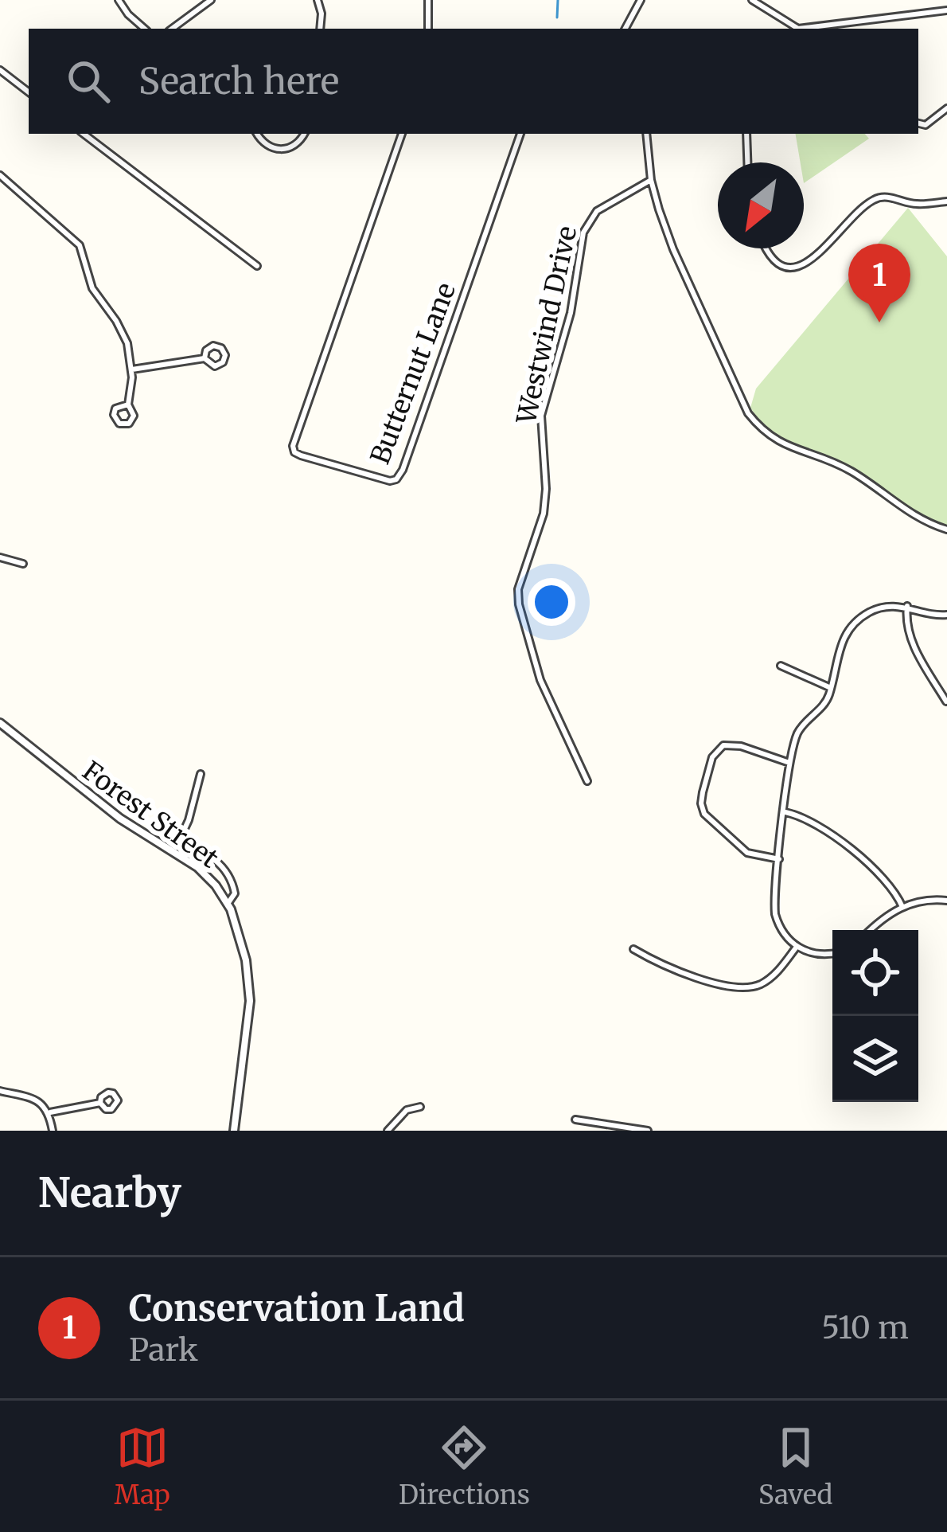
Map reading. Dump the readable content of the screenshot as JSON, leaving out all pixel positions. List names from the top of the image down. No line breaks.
{"streets":{"street":["Westwind Drive","Butternut Lane","Forest Street"]},"north":"bottom left","page":{"search":"Search here","pins":"1","heading":"Nearby","list":[{"mark":"1","name":"Conservation Land","note":"Park","value":"510 m"}],"nav":["Map","Directions","Saved"]}}
